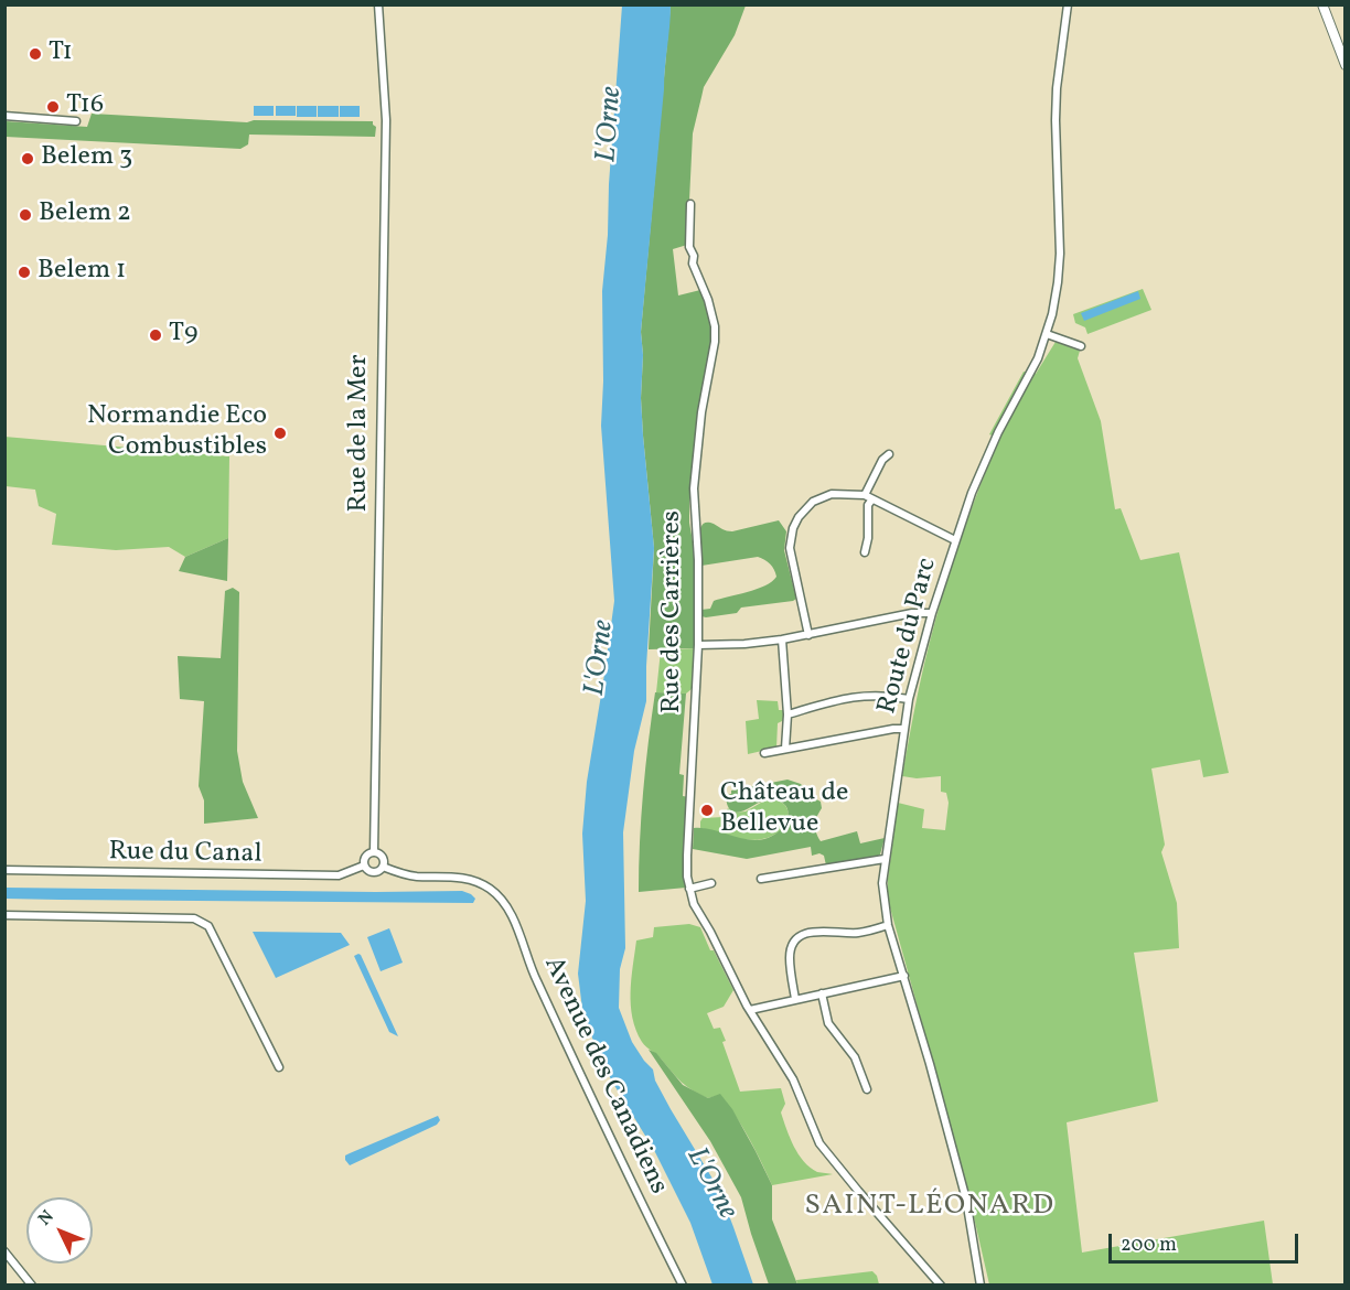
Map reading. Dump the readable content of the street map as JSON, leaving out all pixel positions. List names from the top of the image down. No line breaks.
{"streets":{"street":["Rue de la Mer","Rue des Carrières","Route du Parc","Rue du Canal","Avenue des Canadiens"]},"crossings":[["Rue de la Mer","Rue du Canal"],["Rue de la Mer","Avenue des Canadiens"],["Rue du Canal","Avenue des Canadiens"]],"districts":["SAINT-LÉONARD"],"water":["L'Orne"],"places":["T1","T16","Belem 3","Belem 2","Belem 1","T9","Normandie Eco Combustibles","Château de Bellevue"],"scale_bar":"200 m","north":"top left"}
